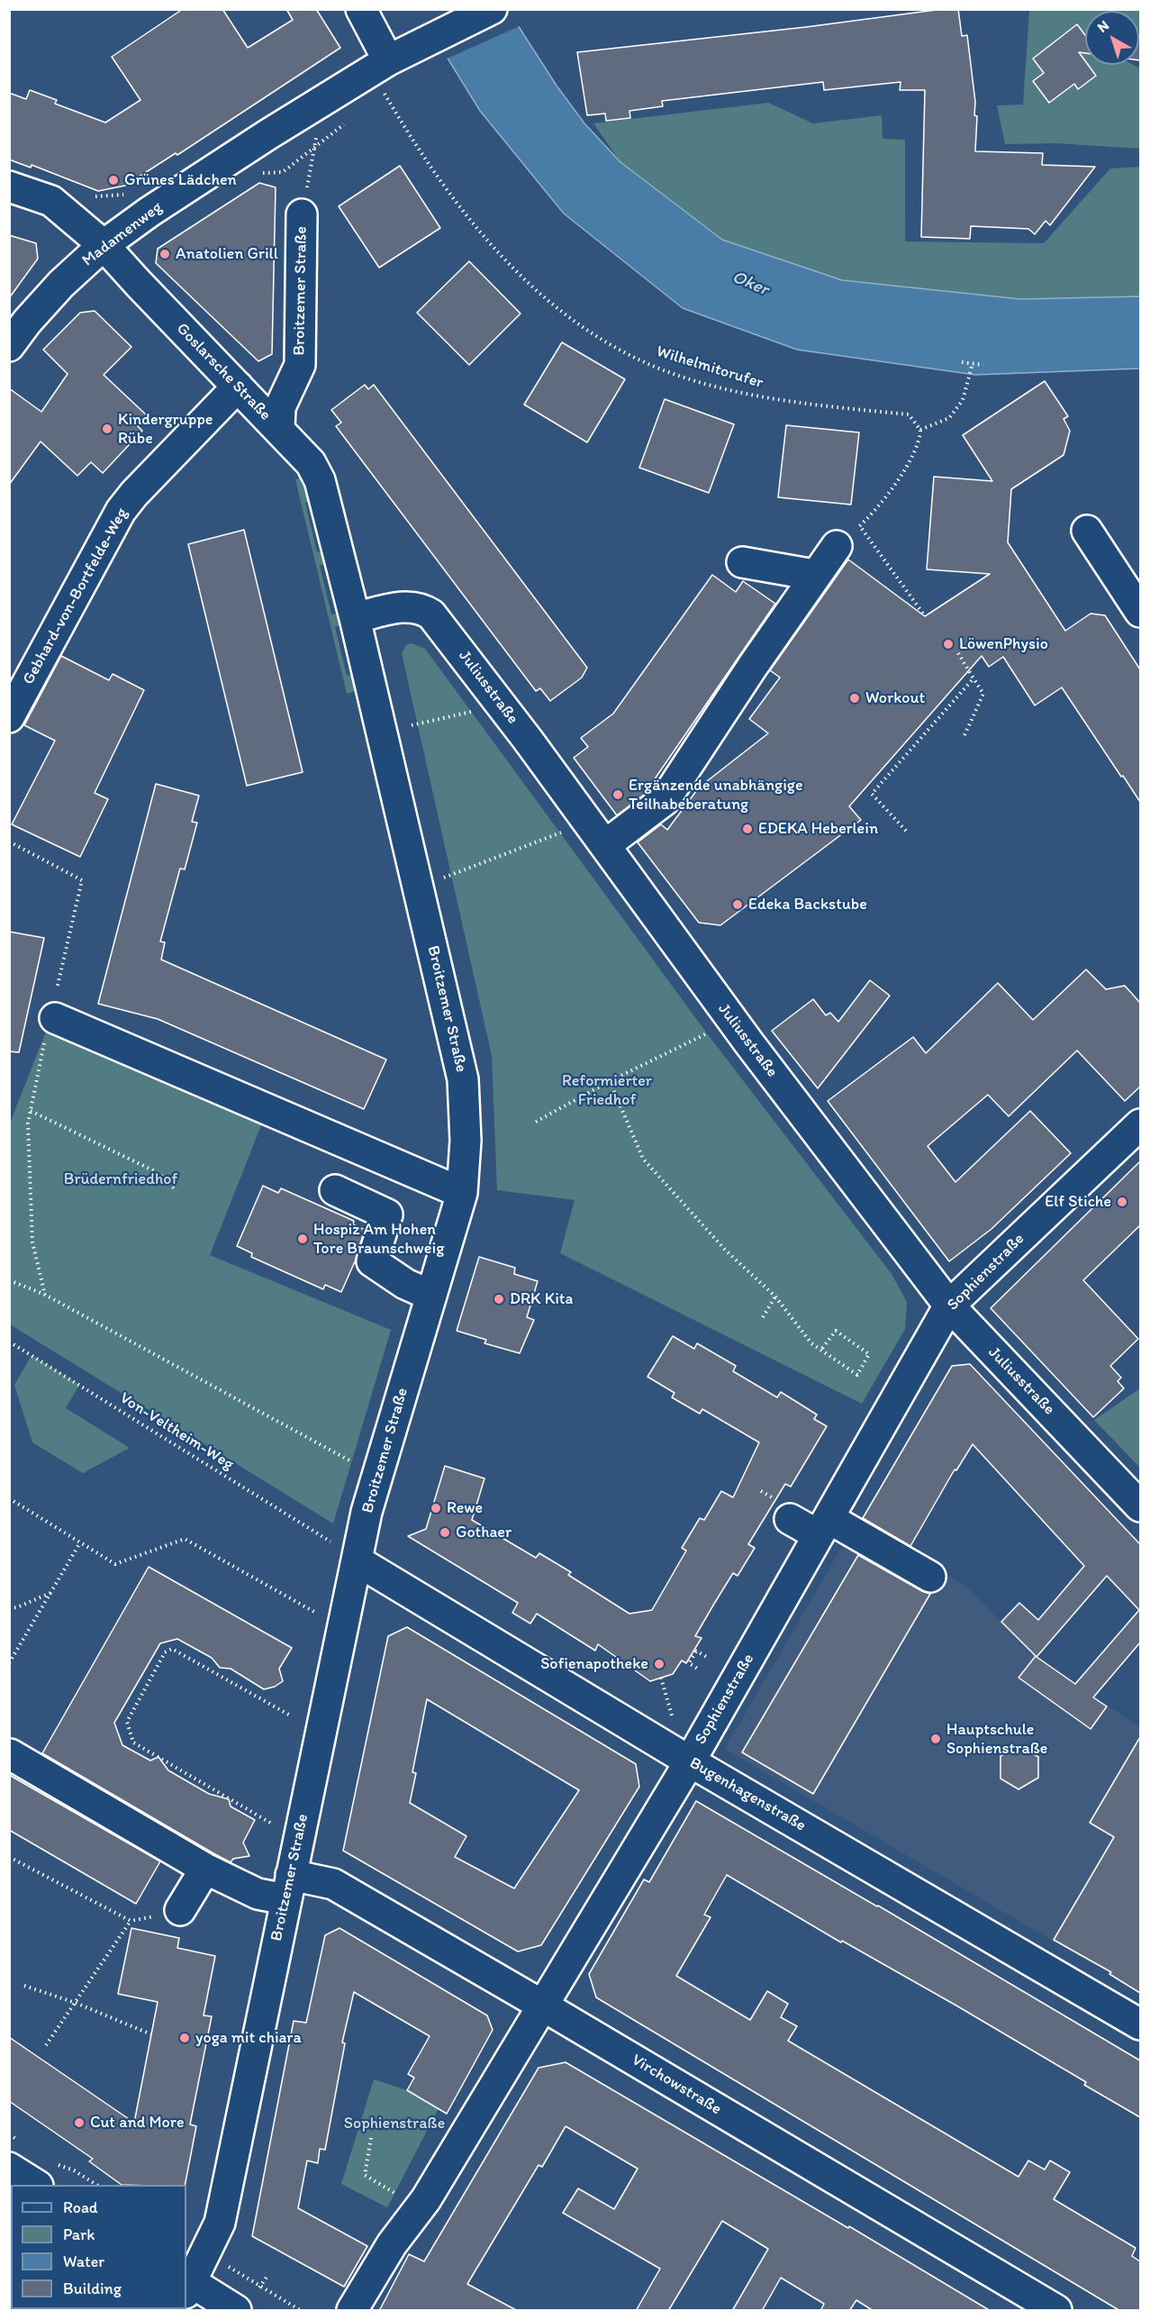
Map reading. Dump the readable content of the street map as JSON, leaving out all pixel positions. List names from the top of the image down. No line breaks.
{"streets":{"street":["Madamenweg","Broitzemer Straße","Goslarsche Straße","Gebhard-von-Bortfelde-Weg","Juliusstraße","Sophienstraße","Bugenhagenstraße","Virchowstraße"],"path":["Wilhelmitorufer","Von-Veltheim-Weg"]},"crossings":[["Madamenweg","Wilhelmitorufer"],["Madamenweg","Goslarsche Straße"],["Broitzemer Straße","Goslarsche Straße"],["Broitzemer Straße","Juliusstraße"],["Broitzemer Straße","Bugenhagenstraße"],["Broitzemer Straße","Virchowstraße"],["Goslarsche Straße","Gebhard-von-Bortfelde-Weg"],["Goslarsche Straße","Juliusstraße"],["Juliusstraße","Sophienstraße"],["Sophienstraße","Bugenhagenstraße"],["Sophienstraße","Virchowstraße"]],"water":["Oker"],"parks":["Reformierter Friedhof","Brüdernfriedhof","Sophienstraße"],"places":["Grünes Lädchen","Anatolien Grill","Kindergruppe Rübe","LöwenPhysio","Workout","Ergänzende unabhängige Teilhabeberatung","EDEKA Heberlein","Edeka Backstube","Elf Stiche","Hospiz Am Hohen Tore Braunschweig","DRK Kita","Rewe","Gothaer","Sofienapotheke","Hauptschule Sophienstraße","yoga mit chiara","Cut and More"],"legend":["Road","Park","Water","Building"],"north":"top left"}
